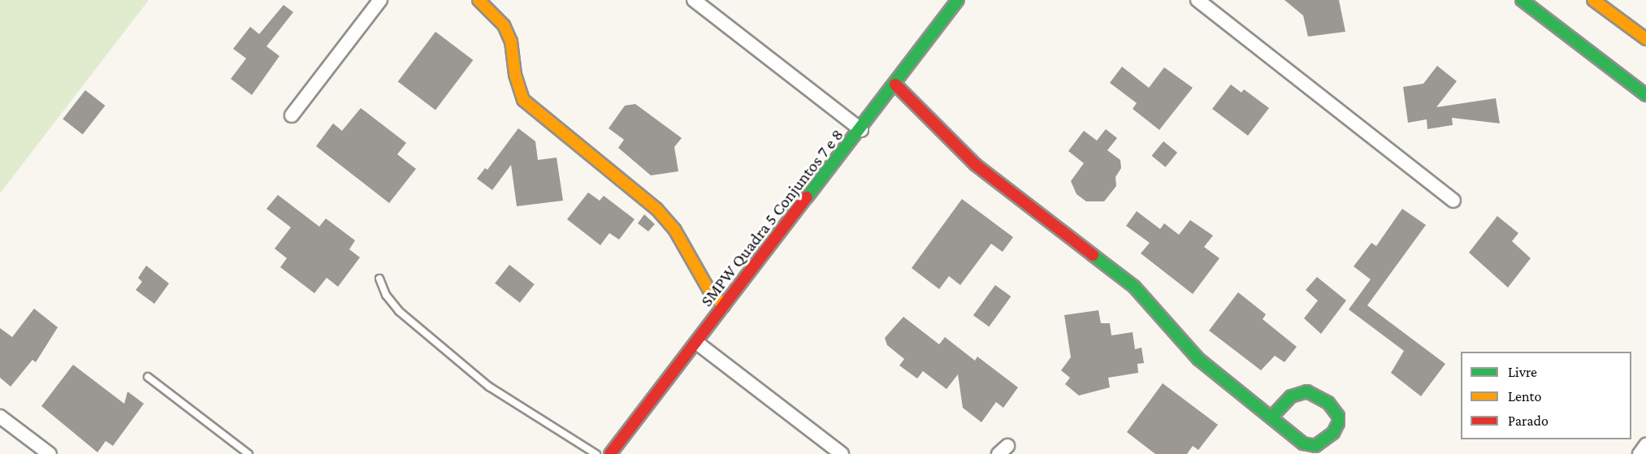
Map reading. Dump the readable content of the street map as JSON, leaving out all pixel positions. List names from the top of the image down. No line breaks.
{"streets":{"street":["SMPW Quadra 5 Conjuntos 7 e 8"]},"legend":["Livre","Lento","Parado"]}
